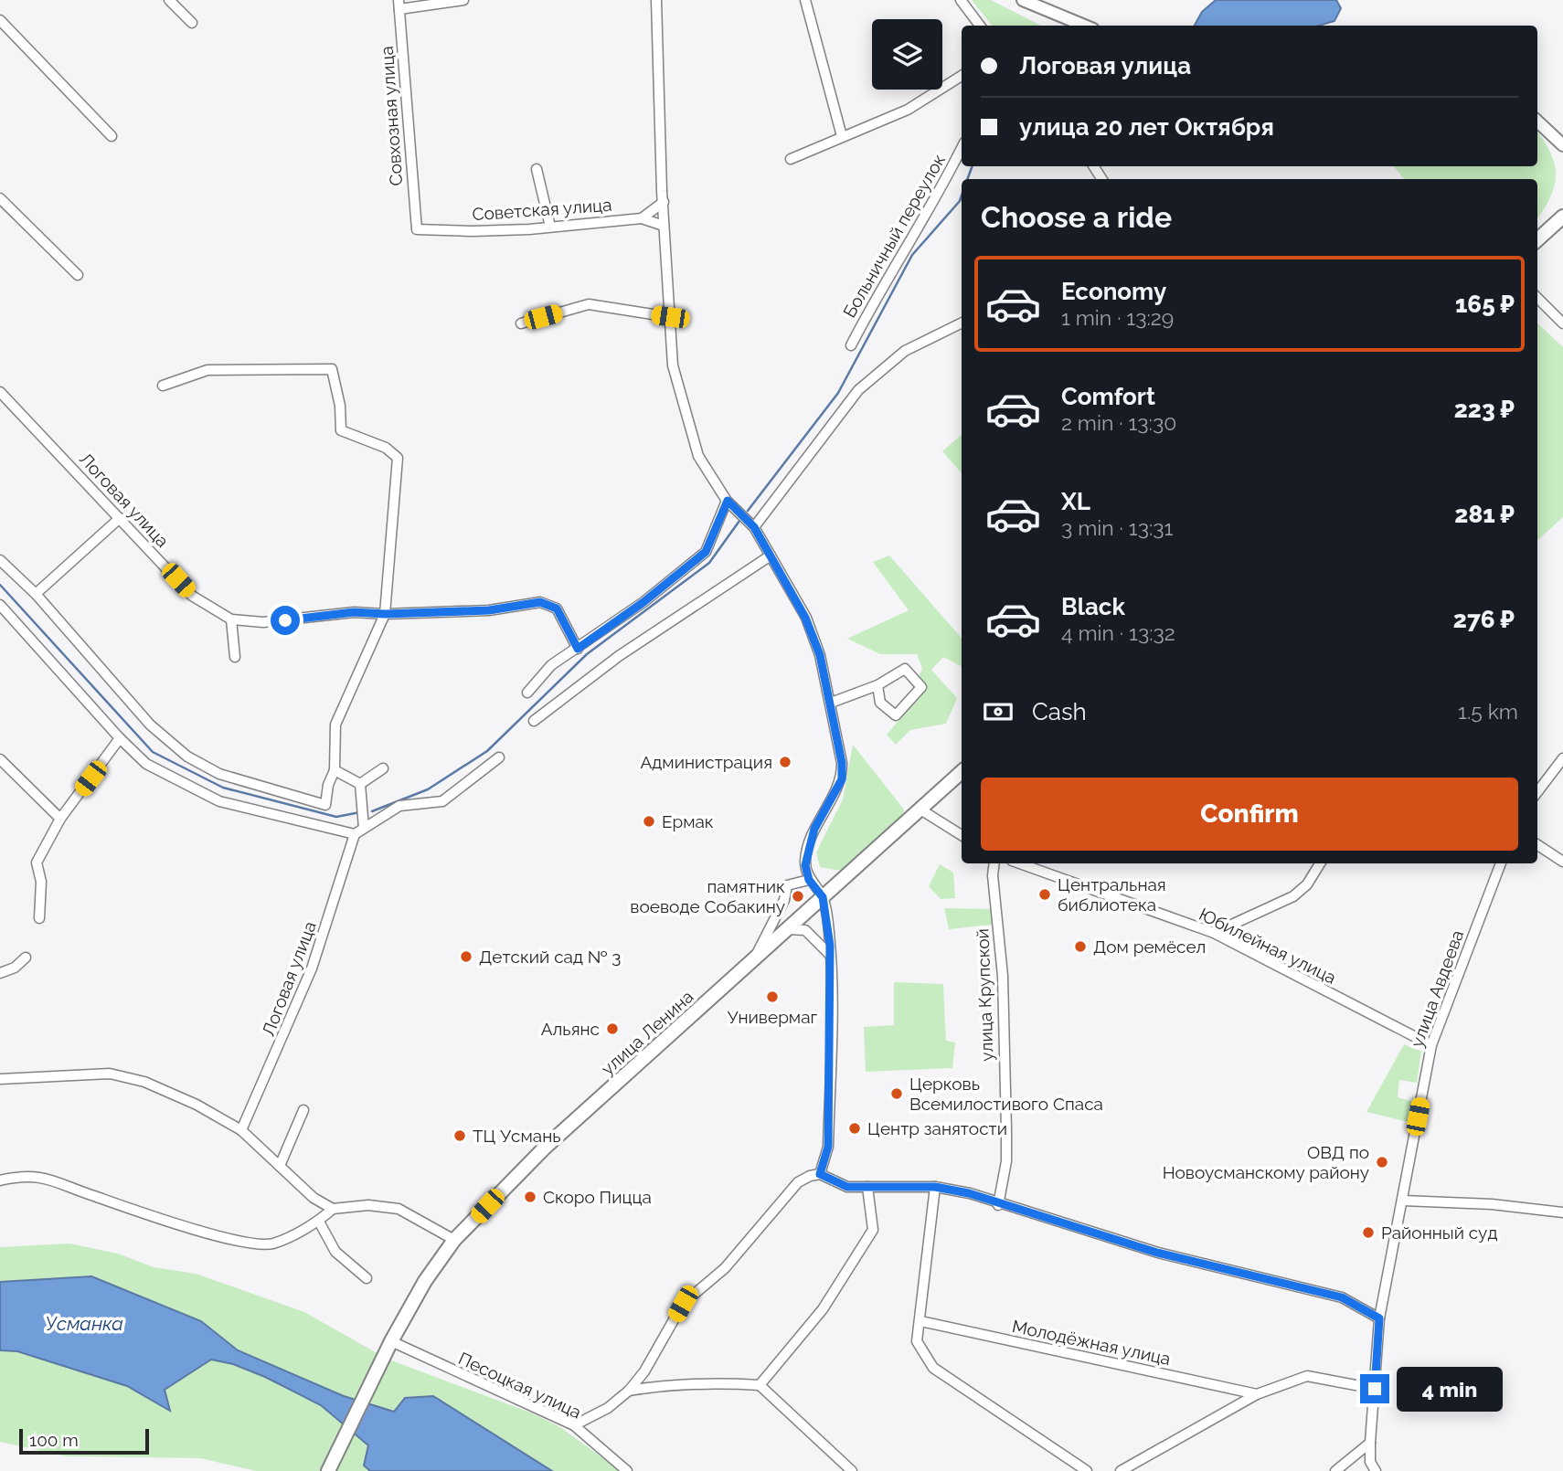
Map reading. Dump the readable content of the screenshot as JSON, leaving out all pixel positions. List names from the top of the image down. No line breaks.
{"streets":{"main road":["улица Ленина"],"street":["Совхозная улица","Советская улица","Больничный переулок","Логовая улица","Юбилейная улица","улица Авдеева","улица Крупской","Молодёжная улица","Песоцкая улица"]},"crossings":[["Совхозная улица","Советская улица"],["Юбилейная улица","улица Авдеева"],["улица Ленина","Песоцкая улица"]],"water":["Усманка"],"places":["Администрация","Ермак","Центральная библиотека","памятник воеводе Собакину","Дом ремёсел","Детский сад № 3","Универмаг","Альянс","Церковь Всемилостивого Спаса","Центр занятости","ТЦ Усмань","ОВД по Новоусманскому району","Скоро Пицца","Районный суд"],"scale_bar":"100 m","page":{"banner":["Логовая улица","улица 20 лет Октября"],"heading":"Choose a ride","list":[{"name":"Economy","note":"1 min · 13:29","value":"165 ₽"},{"name":"Comfort","note":"2 min · 13:30","value":"223 ₽"},{"name":"XL","note":"3 min · 13:31","value":"281 ₽"},{"name":"Black","note":"4 min · 13:32","value":"276 ₽"}],"pay":["Cash","1.5 km"],"buttons":"Confirm","bubble":"4 min","scale":"100 m"}}
